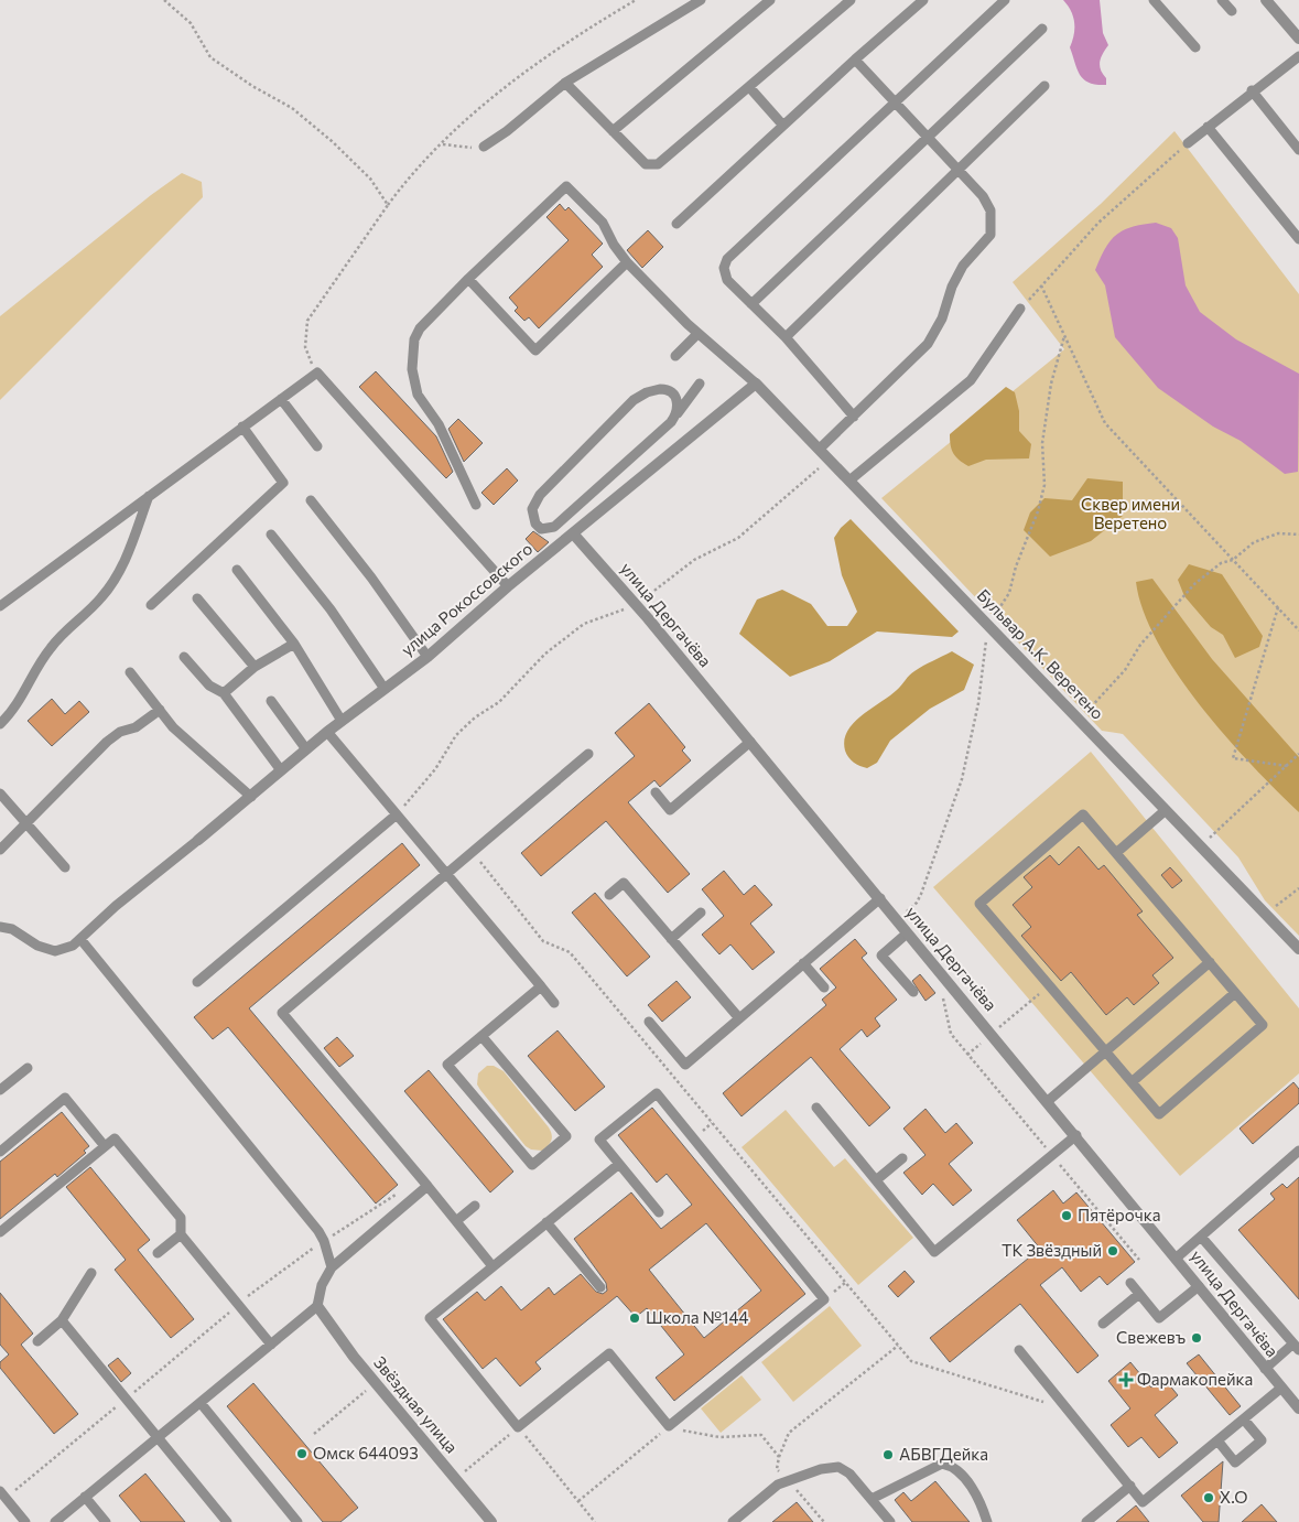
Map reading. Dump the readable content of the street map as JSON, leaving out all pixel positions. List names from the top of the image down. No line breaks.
{"streets":{"street":["улица Рокоссовского","улица Дергачёва","Бульвар А.К. Веретено","Звёздная улица"]},"crossings":[["улица Рокоссовского","улица Дергачёва"],["улица Рокоссовского","Бульвар А.К. Веретено"]],"parks":["Сквер имени Веретено"],"places":{"other":["Пятёрочка","ТК Звёздный","Школа №144","Свежевъ","Омск 644093","АБВГДейка","Х.О"],"health":["Фармакопейка"]}}
